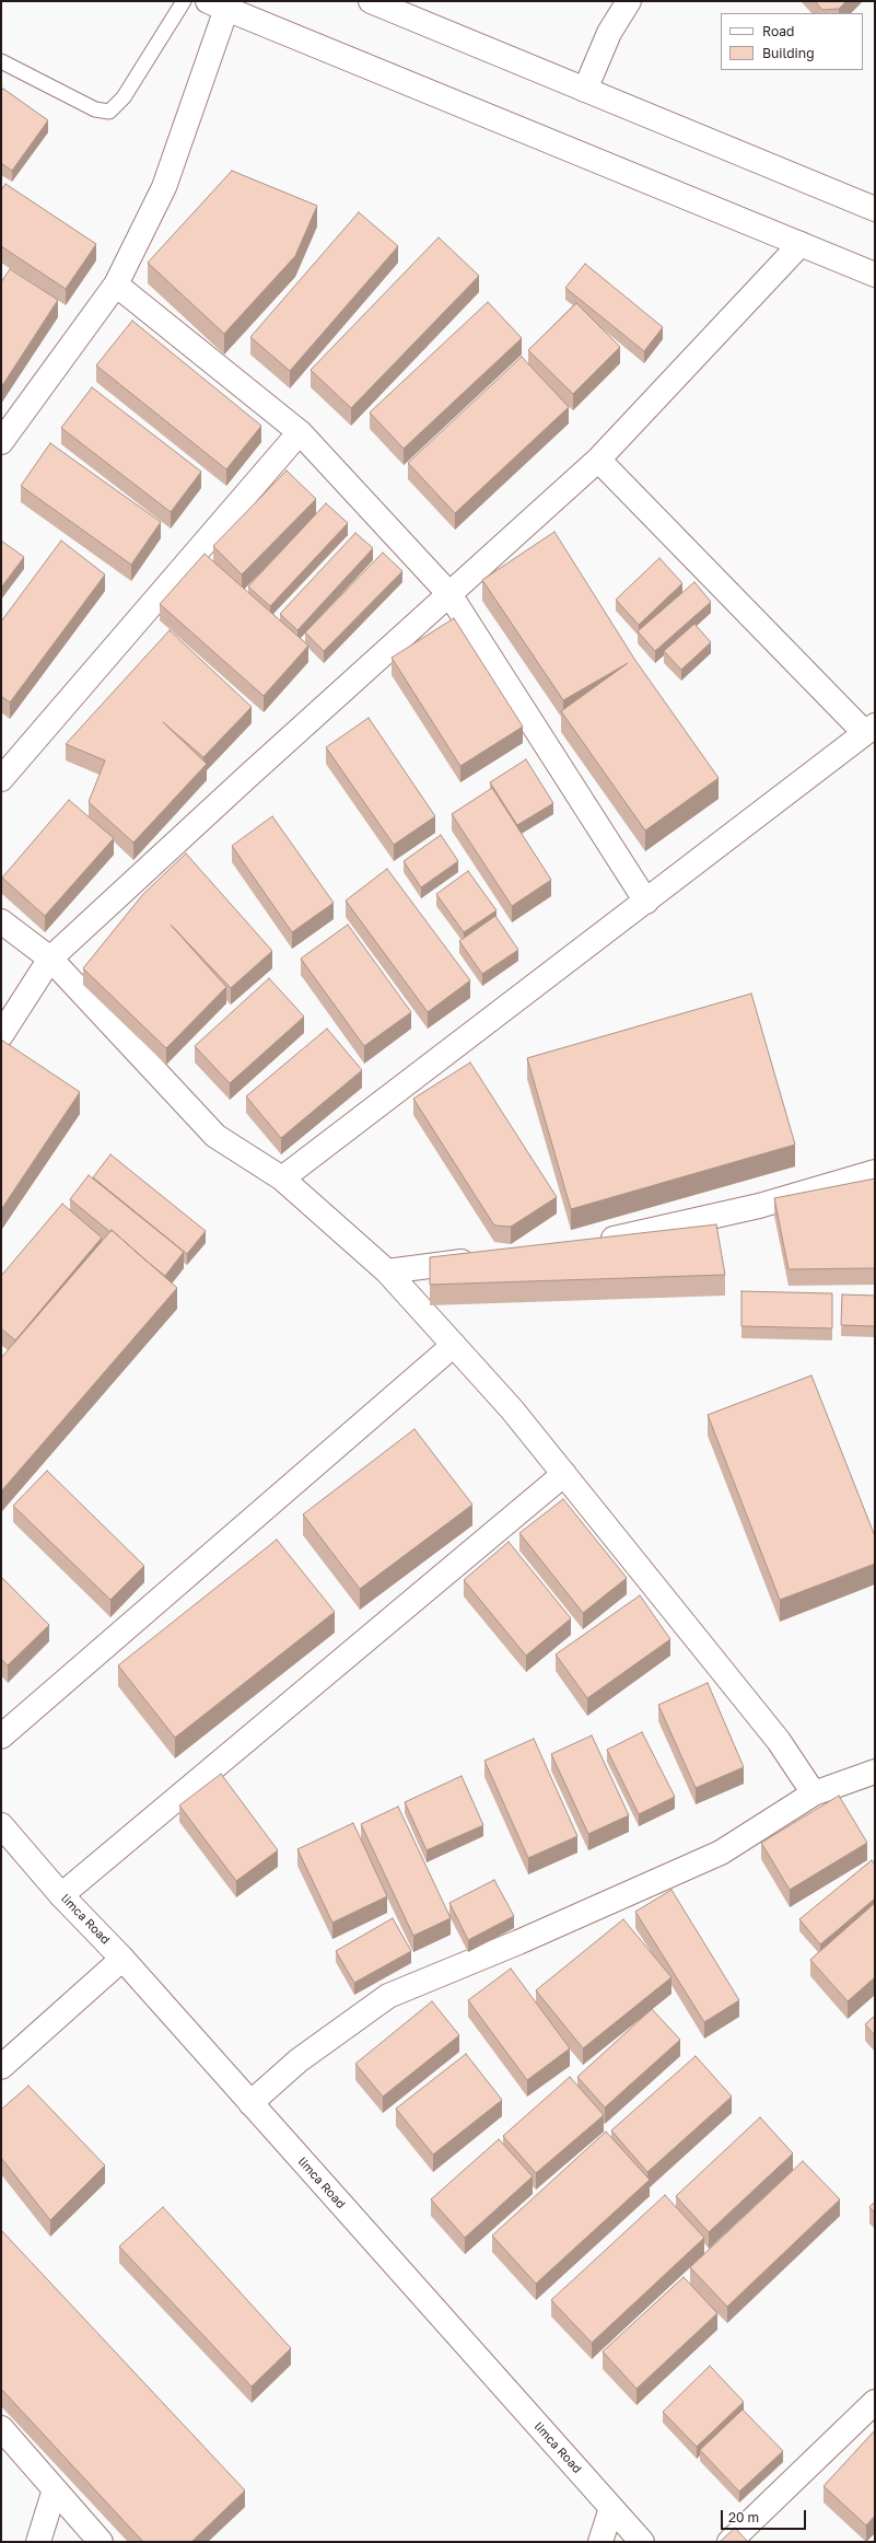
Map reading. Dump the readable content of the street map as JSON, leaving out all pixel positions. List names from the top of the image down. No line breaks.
{"streets":{"main road":["limca Road"]},"legend":["Road","Building"],"scale_bar":"20 m"}
